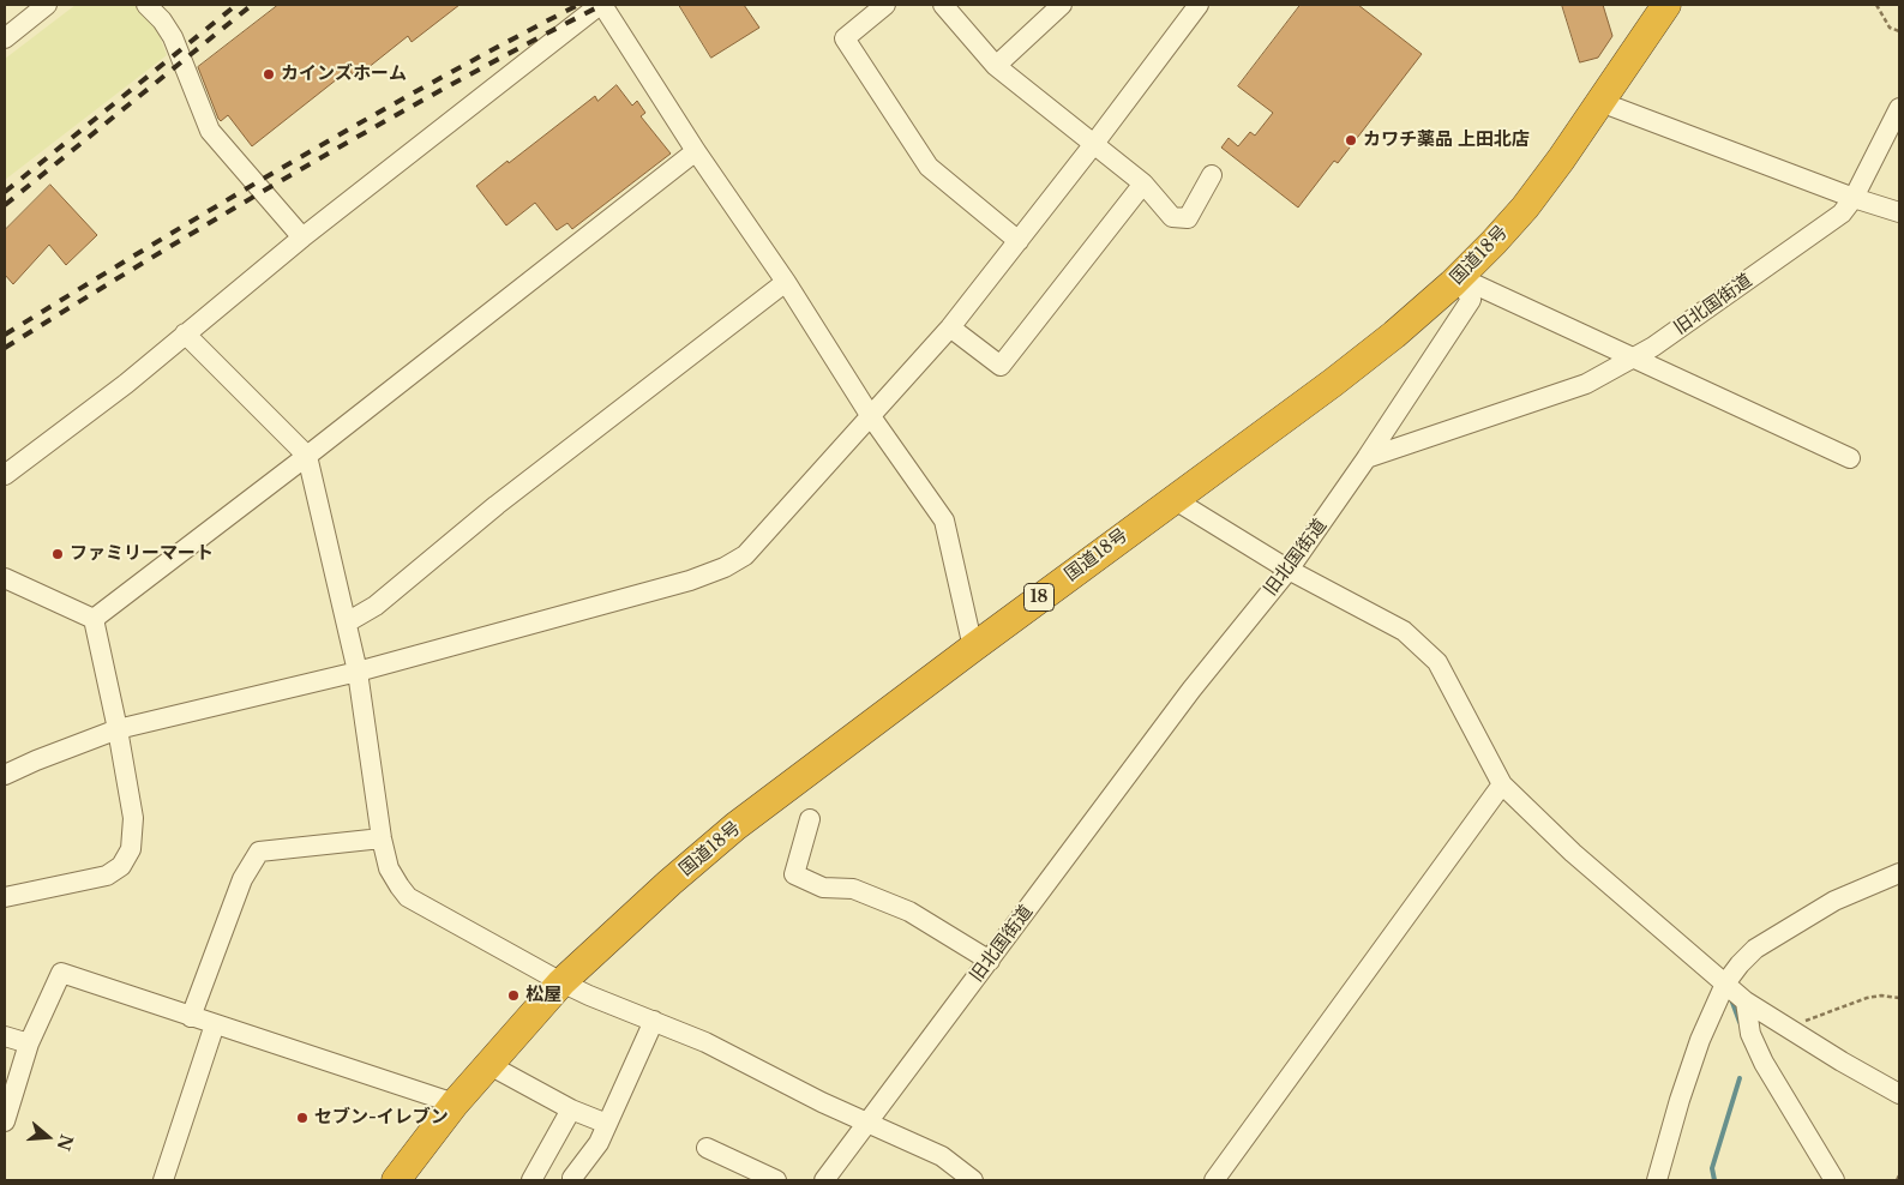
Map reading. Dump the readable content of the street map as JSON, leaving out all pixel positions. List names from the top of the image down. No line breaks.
{"streets":{"highway":["国道18号","18"],"street":["旧北国街道"]},"places":["カインズホーム","カワチ薬品 上田北店","ファミリーマート","松屋","セブン-イレブン"],"north":"right"}
